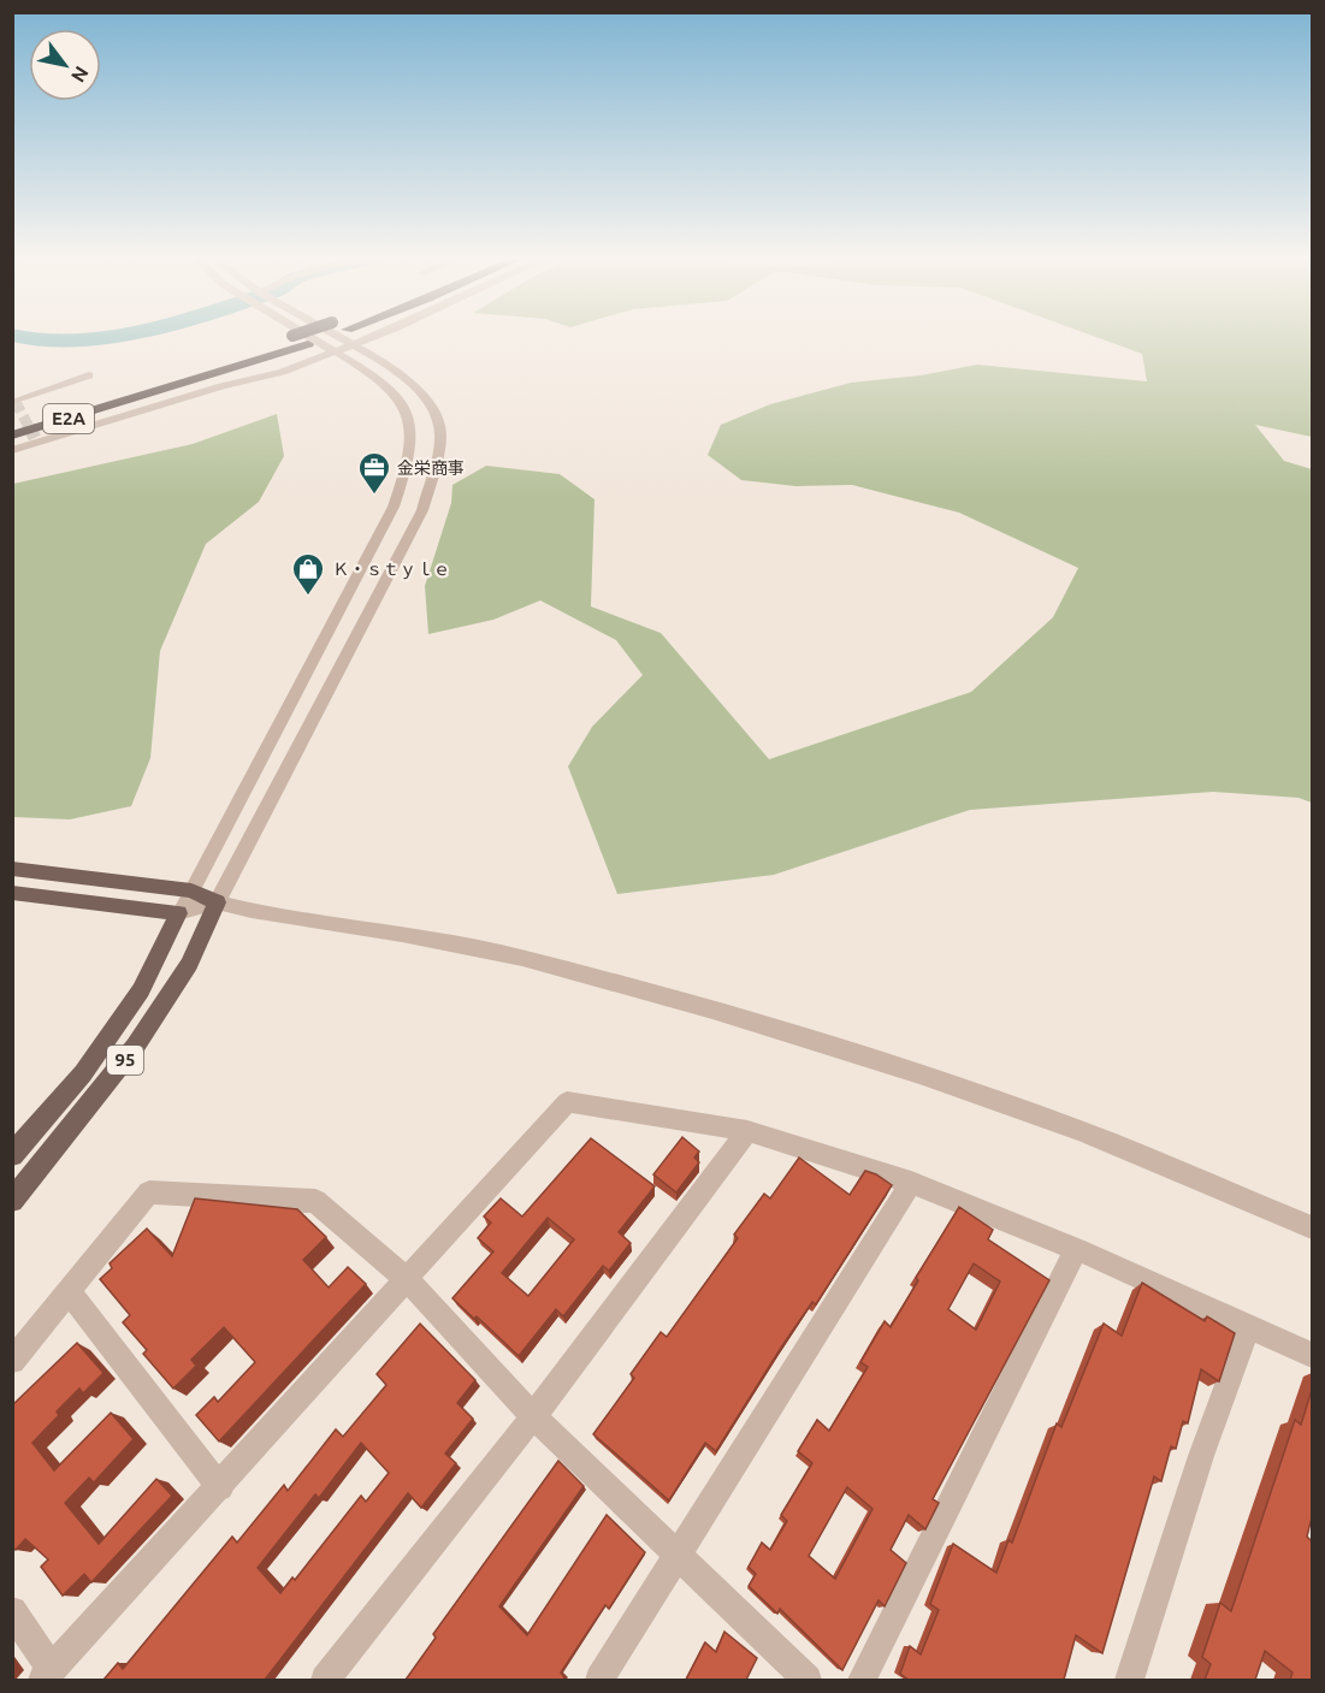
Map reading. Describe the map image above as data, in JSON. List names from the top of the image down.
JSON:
{
  "streets": {
    "highway": ["E2A"],
    "main road": ["95"]
  },
  "places": {
    "office": ["金栄商事"],
    "shop": ["Ｋ・ｓｔｙｌｅ"]
  },
  "north": "bottom right"
}
